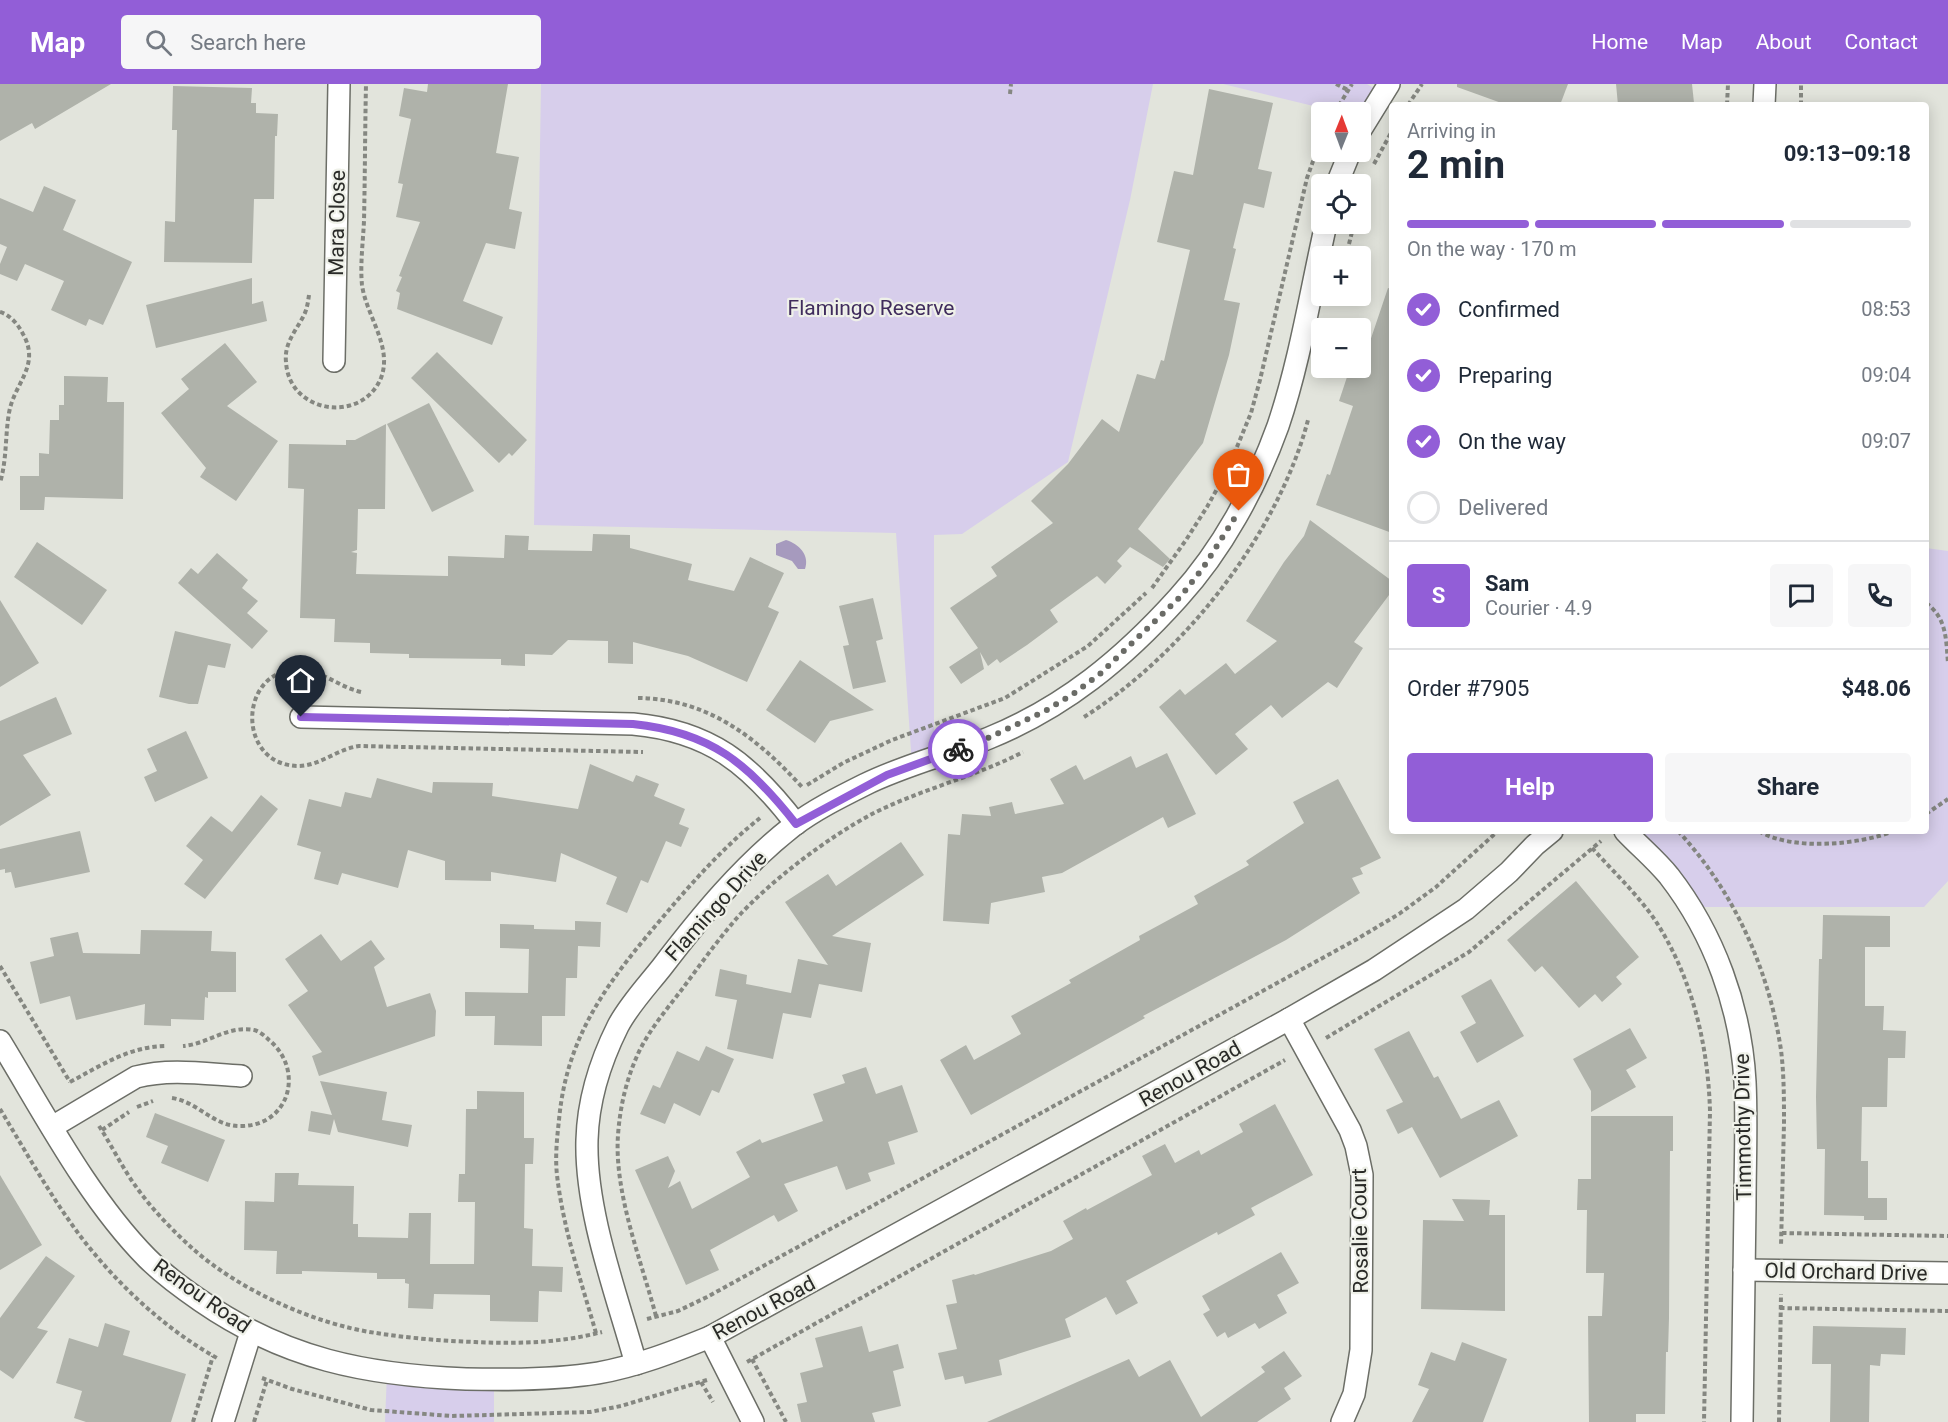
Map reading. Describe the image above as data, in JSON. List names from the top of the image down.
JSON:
{
  "streets": {
    "street": [
      "Mara Close",
      "Flamingo Drive",
      "Renou Road",
      "Timmothy Drive",
      "Rosalie Court",
      "Old Orchard Drive"
    ]
  },
  "crossings": [
    ["Flamingo Drive", "Renou Road"],
    ["Renou Road", "Rosalie Court"],
    ["Timmothy Drive", "Old Orchard Drive"]
  ],
  "parks": ["Flamingo Reserve"],
  "north": "top",
  "page": {
    "header": "Map",
    "search": "Search here",
    "nav": [
      "Home",
      "Map",
      "About",
      "Contact"
    ],
    "map_buttons": ["+", "−"],
    "heading": ["2 min", "Arriving in", "09:13–09:18"],
    "panel": [
      "Sam",
      "Courier · 4.9",
      "Order #7905",
      "$48.06"
    ],
    "bar": "On the way · 170 m",
    "list": [
      ["Confirmed", "08:53"],
      ["Preparing", "09:04"],
      ["On the way", "09:07"],
      "Delivered"
    ],
    "round": "S",
    "buttons": ["Help", "Share"]
  }
}
